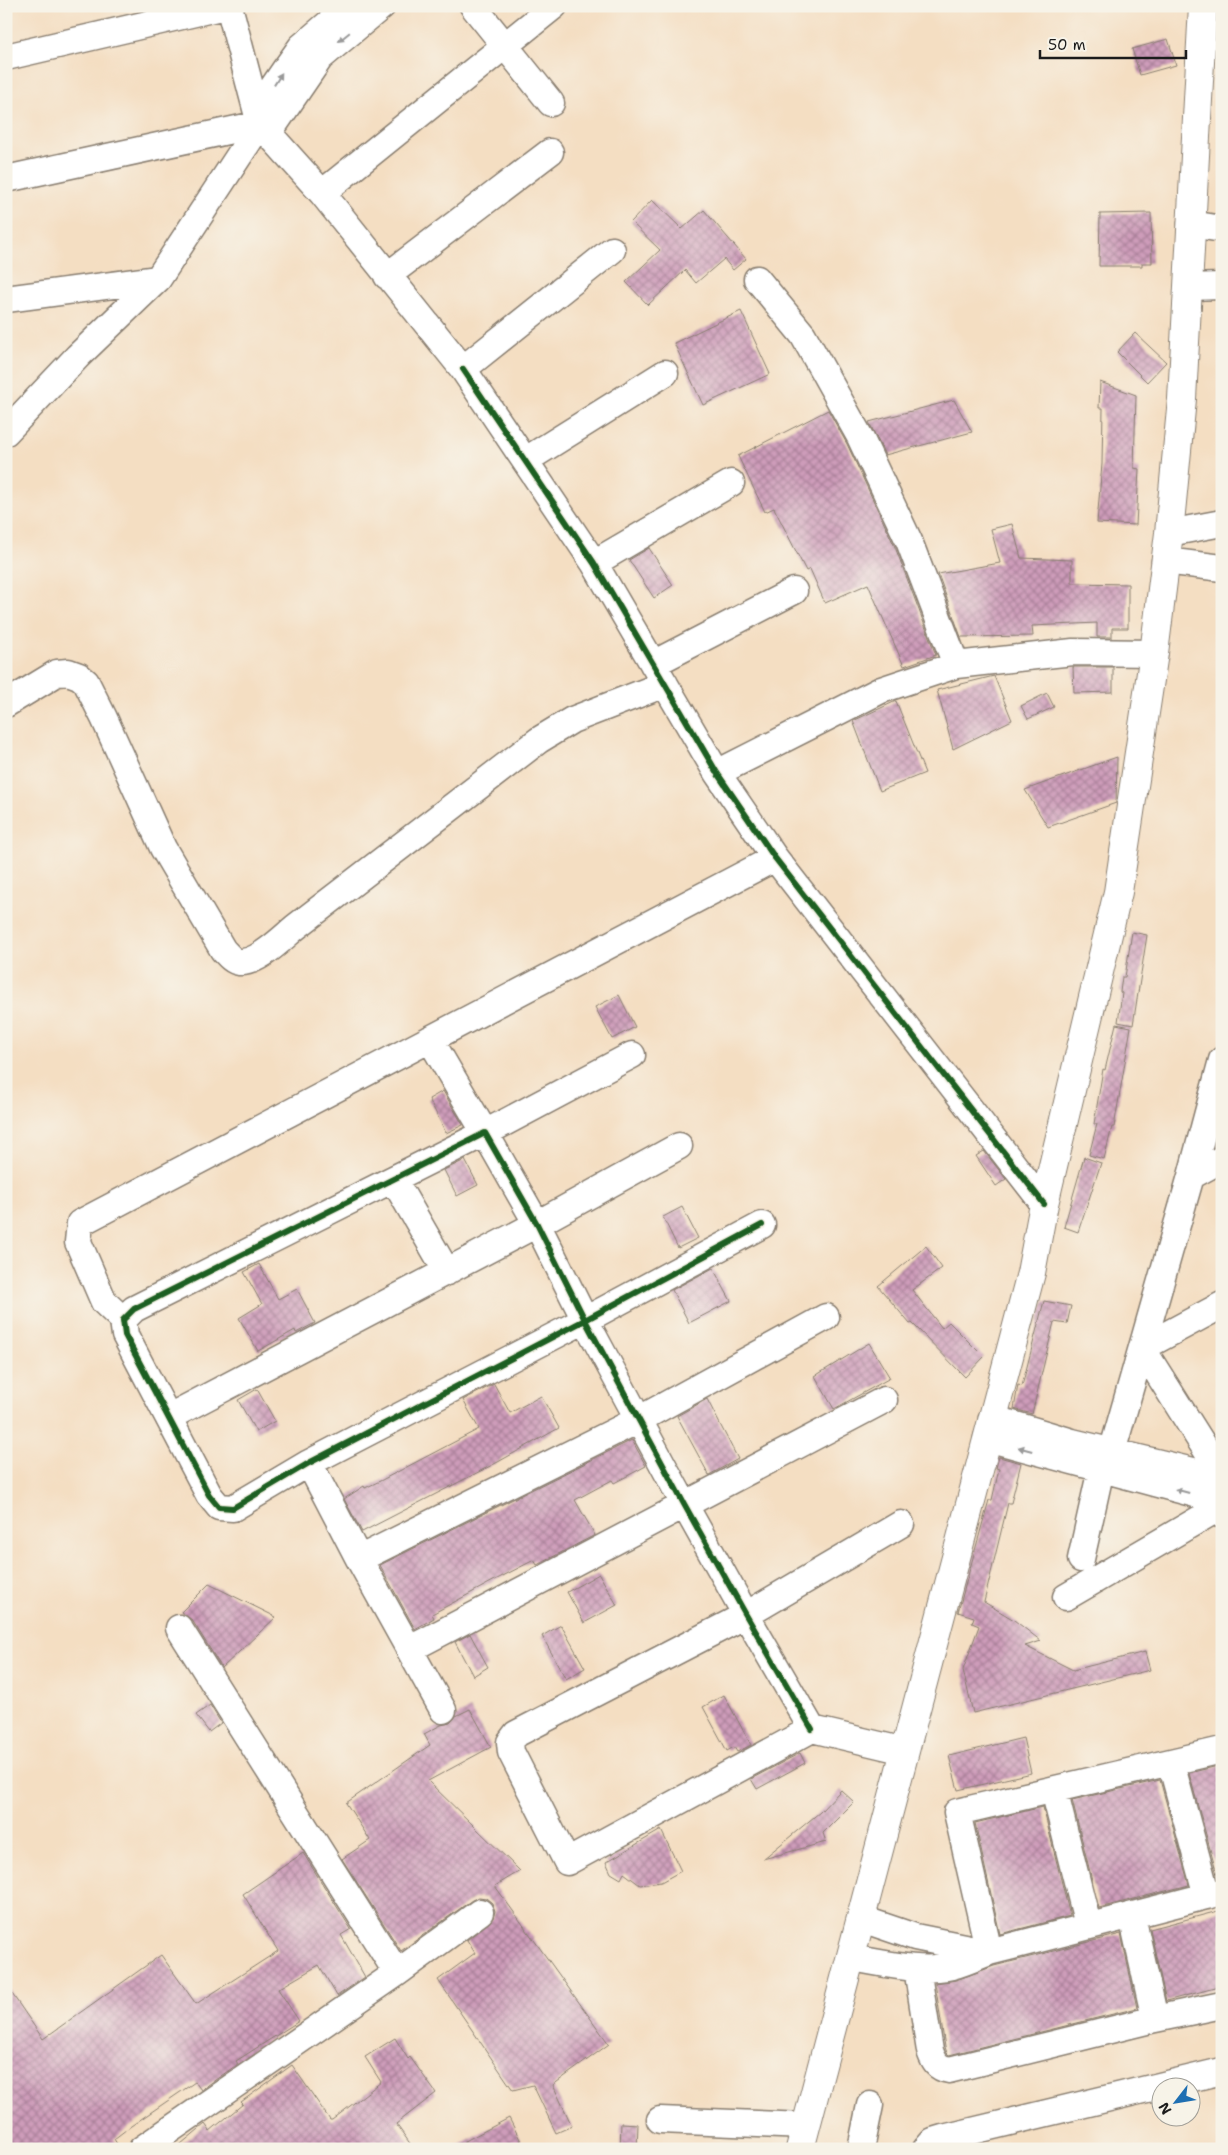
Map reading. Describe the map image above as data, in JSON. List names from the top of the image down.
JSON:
{
  "scale_bar": "50 m",
  "north": "bottom left"
}
